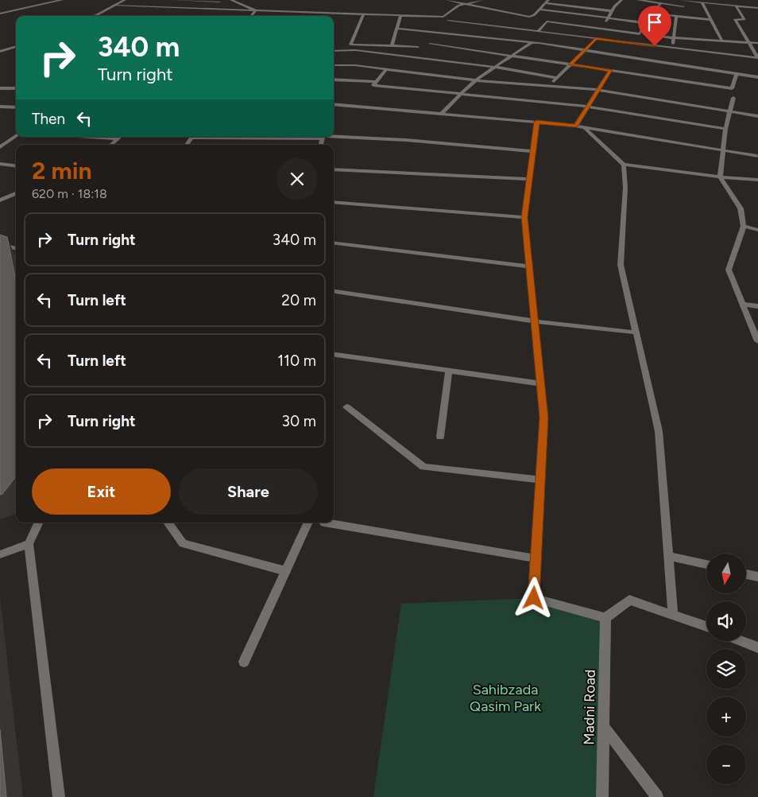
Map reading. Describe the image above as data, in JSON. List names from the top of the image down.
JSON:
{
  "streets": {
    "street": ["Madni Road"]
  },
  "parks": ["Sahibzada Qasim Park"],
  "north": "bottom",
  "page": {
    "turn": ["340 m", "Turn right"],
    "then": "Then",
    "heading": ["2 min", "620 m · 18:18"],
    "list": [
      {
        "name": "Turn right",
        "value": "340 m"
      },
      {
        "name": "Turn left",
        "value": "20 m"
      },
      {
        "name": "Turn left",
        "value": "110 m"
      },
      {
        "name": "Turn right",
        "value": "30 m"
      }
    ],
    "buttons": ["Exit", "Share"],
    "map_buttons": ["+", "−"]
  }
}
